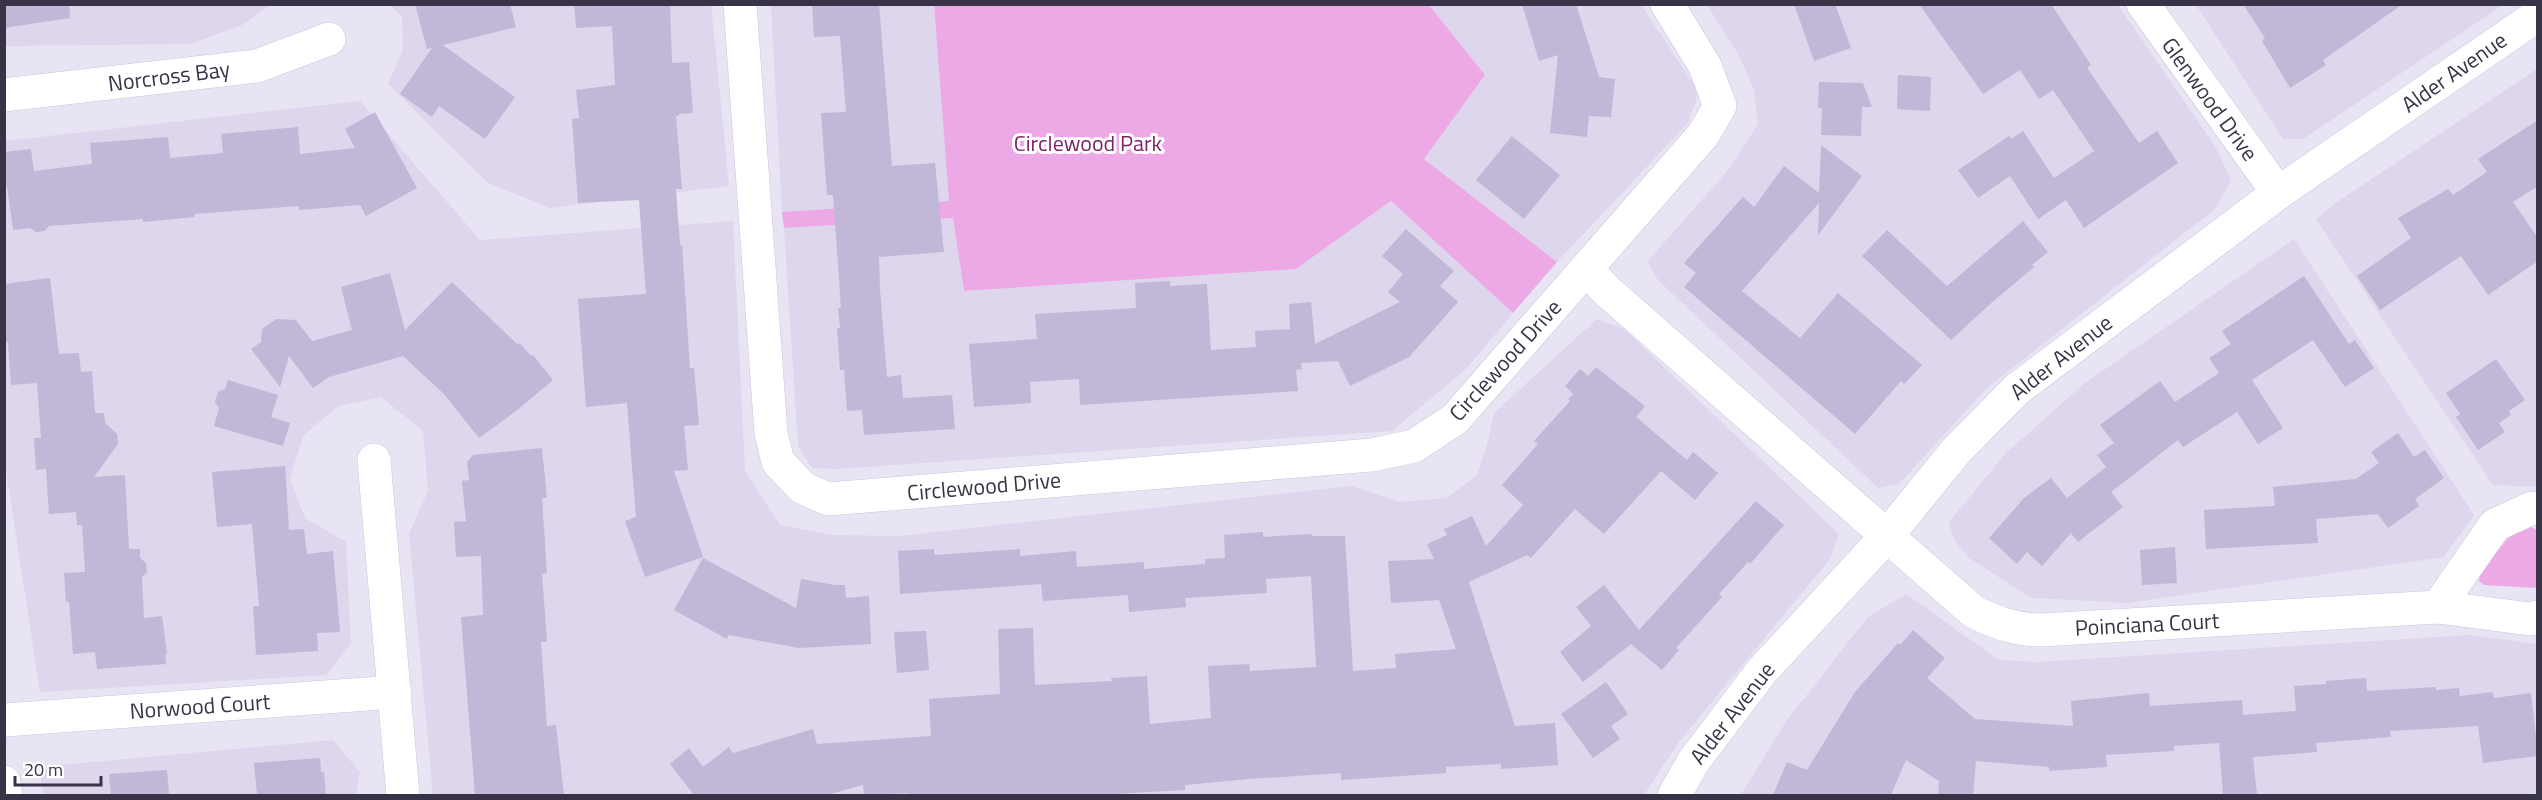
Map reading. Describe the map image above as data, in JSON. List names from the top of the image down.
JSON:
{
  "streets": {
    "street": [
      "Alder Avenue",
      "Norcross Bay",
      "Glenwood Drive",
      "Circlewood Drive",
      "Poinciana Court",
      "Norwood Court"
    ]
  },
  "crossings": [
    ["Alder Avenue", "Glenwood Drive"],
    ["Alder Avenue", "Poinciana Court"]
  ],
  "parks": ["Circlewood Park"],
  "scale_bar": "20 m"
}
